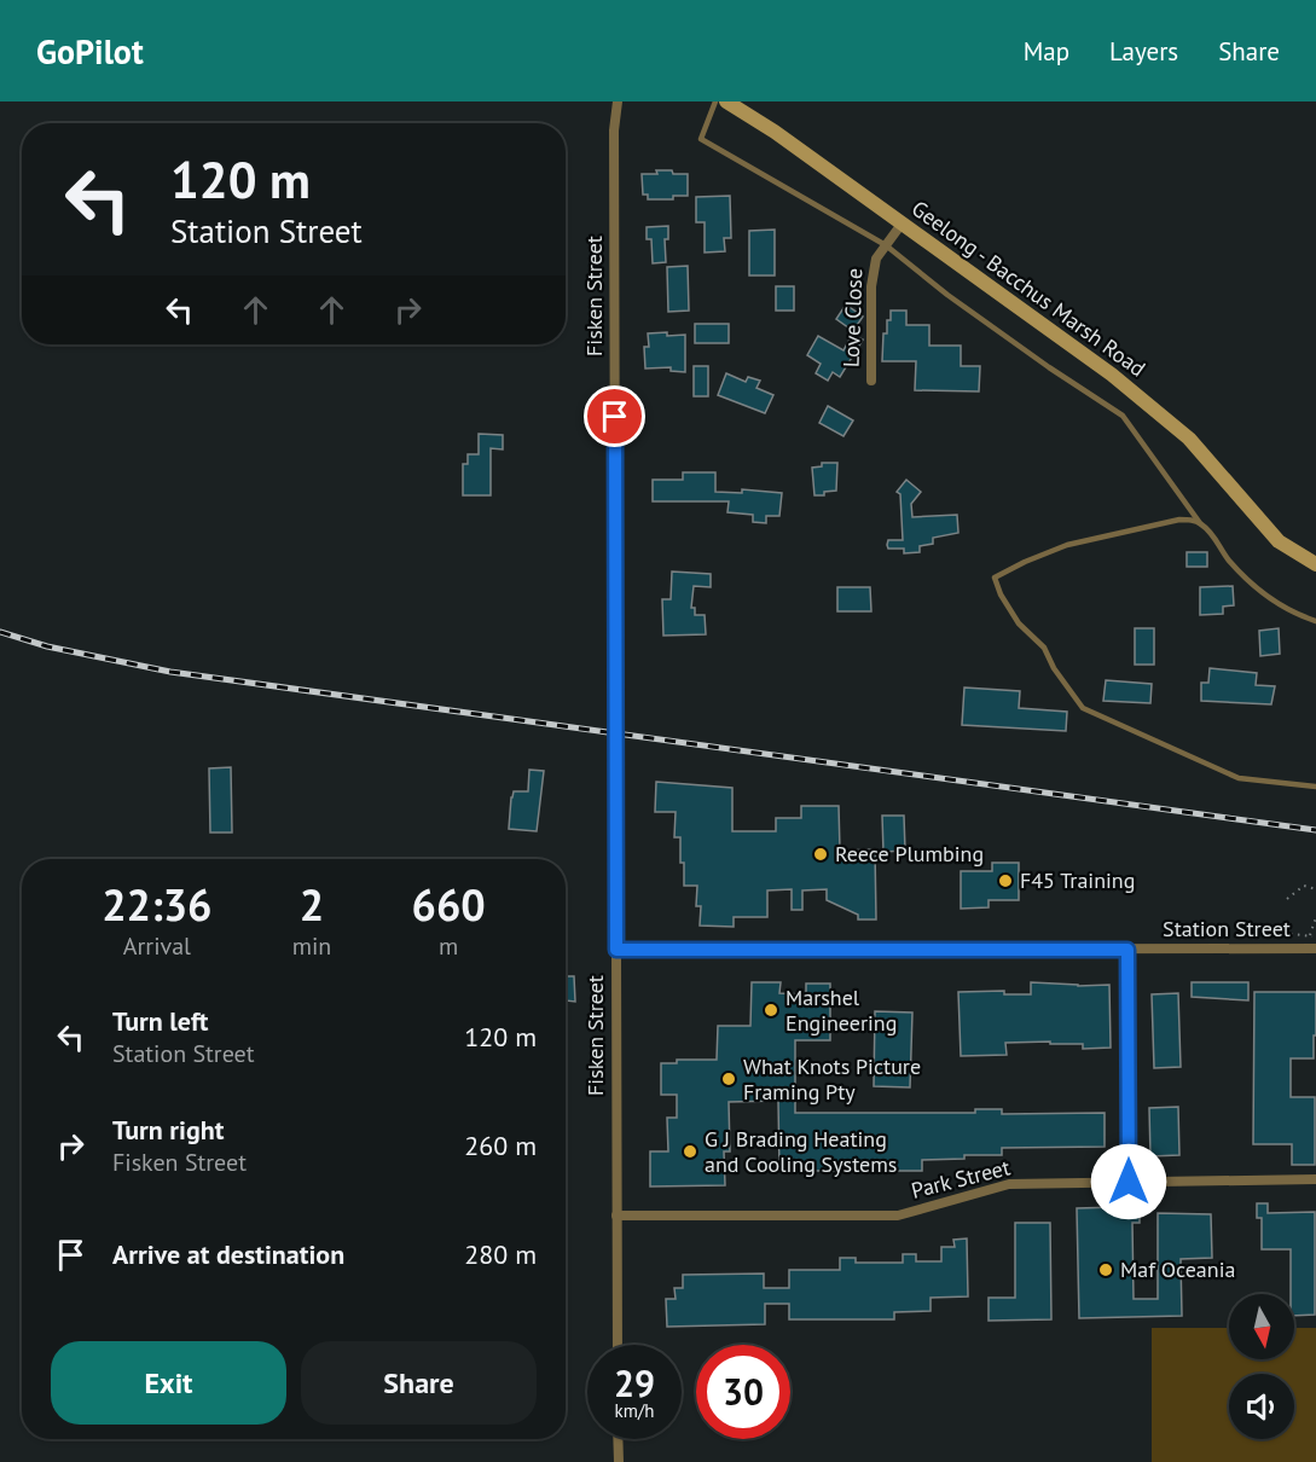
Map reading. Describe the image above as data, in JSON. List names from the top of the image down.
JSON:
{
  "streets": {
    "main road": ["Geelong - Bacchus Marsh Road"],
    "street": [
      "Fisken Street",
      "Love Close",
      "Station Street",
      "Park Street"
    ]
  },
  "crossings": [
    ["Geelong - Bacchus Marsh Road", "Love Close"],
    ["Fisken Street", "Station Street"],
    ["Fisken Street", "Park Street"]
  ],
  "places": [
    "Reece Plumbing",
    "F45 Training",
    "Marshel Engineering",
    "What Knots Picture Framing Pty",
    "G J Brading Heating and Cooling Systems",
    "Maf Oceania"
  ],
  "north": "bottom",
  "page": {
    "header": "GoPilot",
    "nav": ["Map", "Layers", "Share"],
    "turn": ["120 m", "Station Street"],
    "eta": [
      "22:36",
      "Arrival",
      "2",
      "min",
      "660",
      "m"
    ],
    "list": [
      {
        "name": "Turn left",
        "note": "Station Street",
        "value": "120 m"
      },
      {
        "name": "Turn right",
        "note": "Fisken Street",
        "value": "260 m"
      },
      {
        "name": "Arrive at destination",
        "value": "280 m"
      }
    ],
    "buttons": ["Exit", "Share"],
    "speed": "29 km/h",
    "limit": "30"
  }
}
